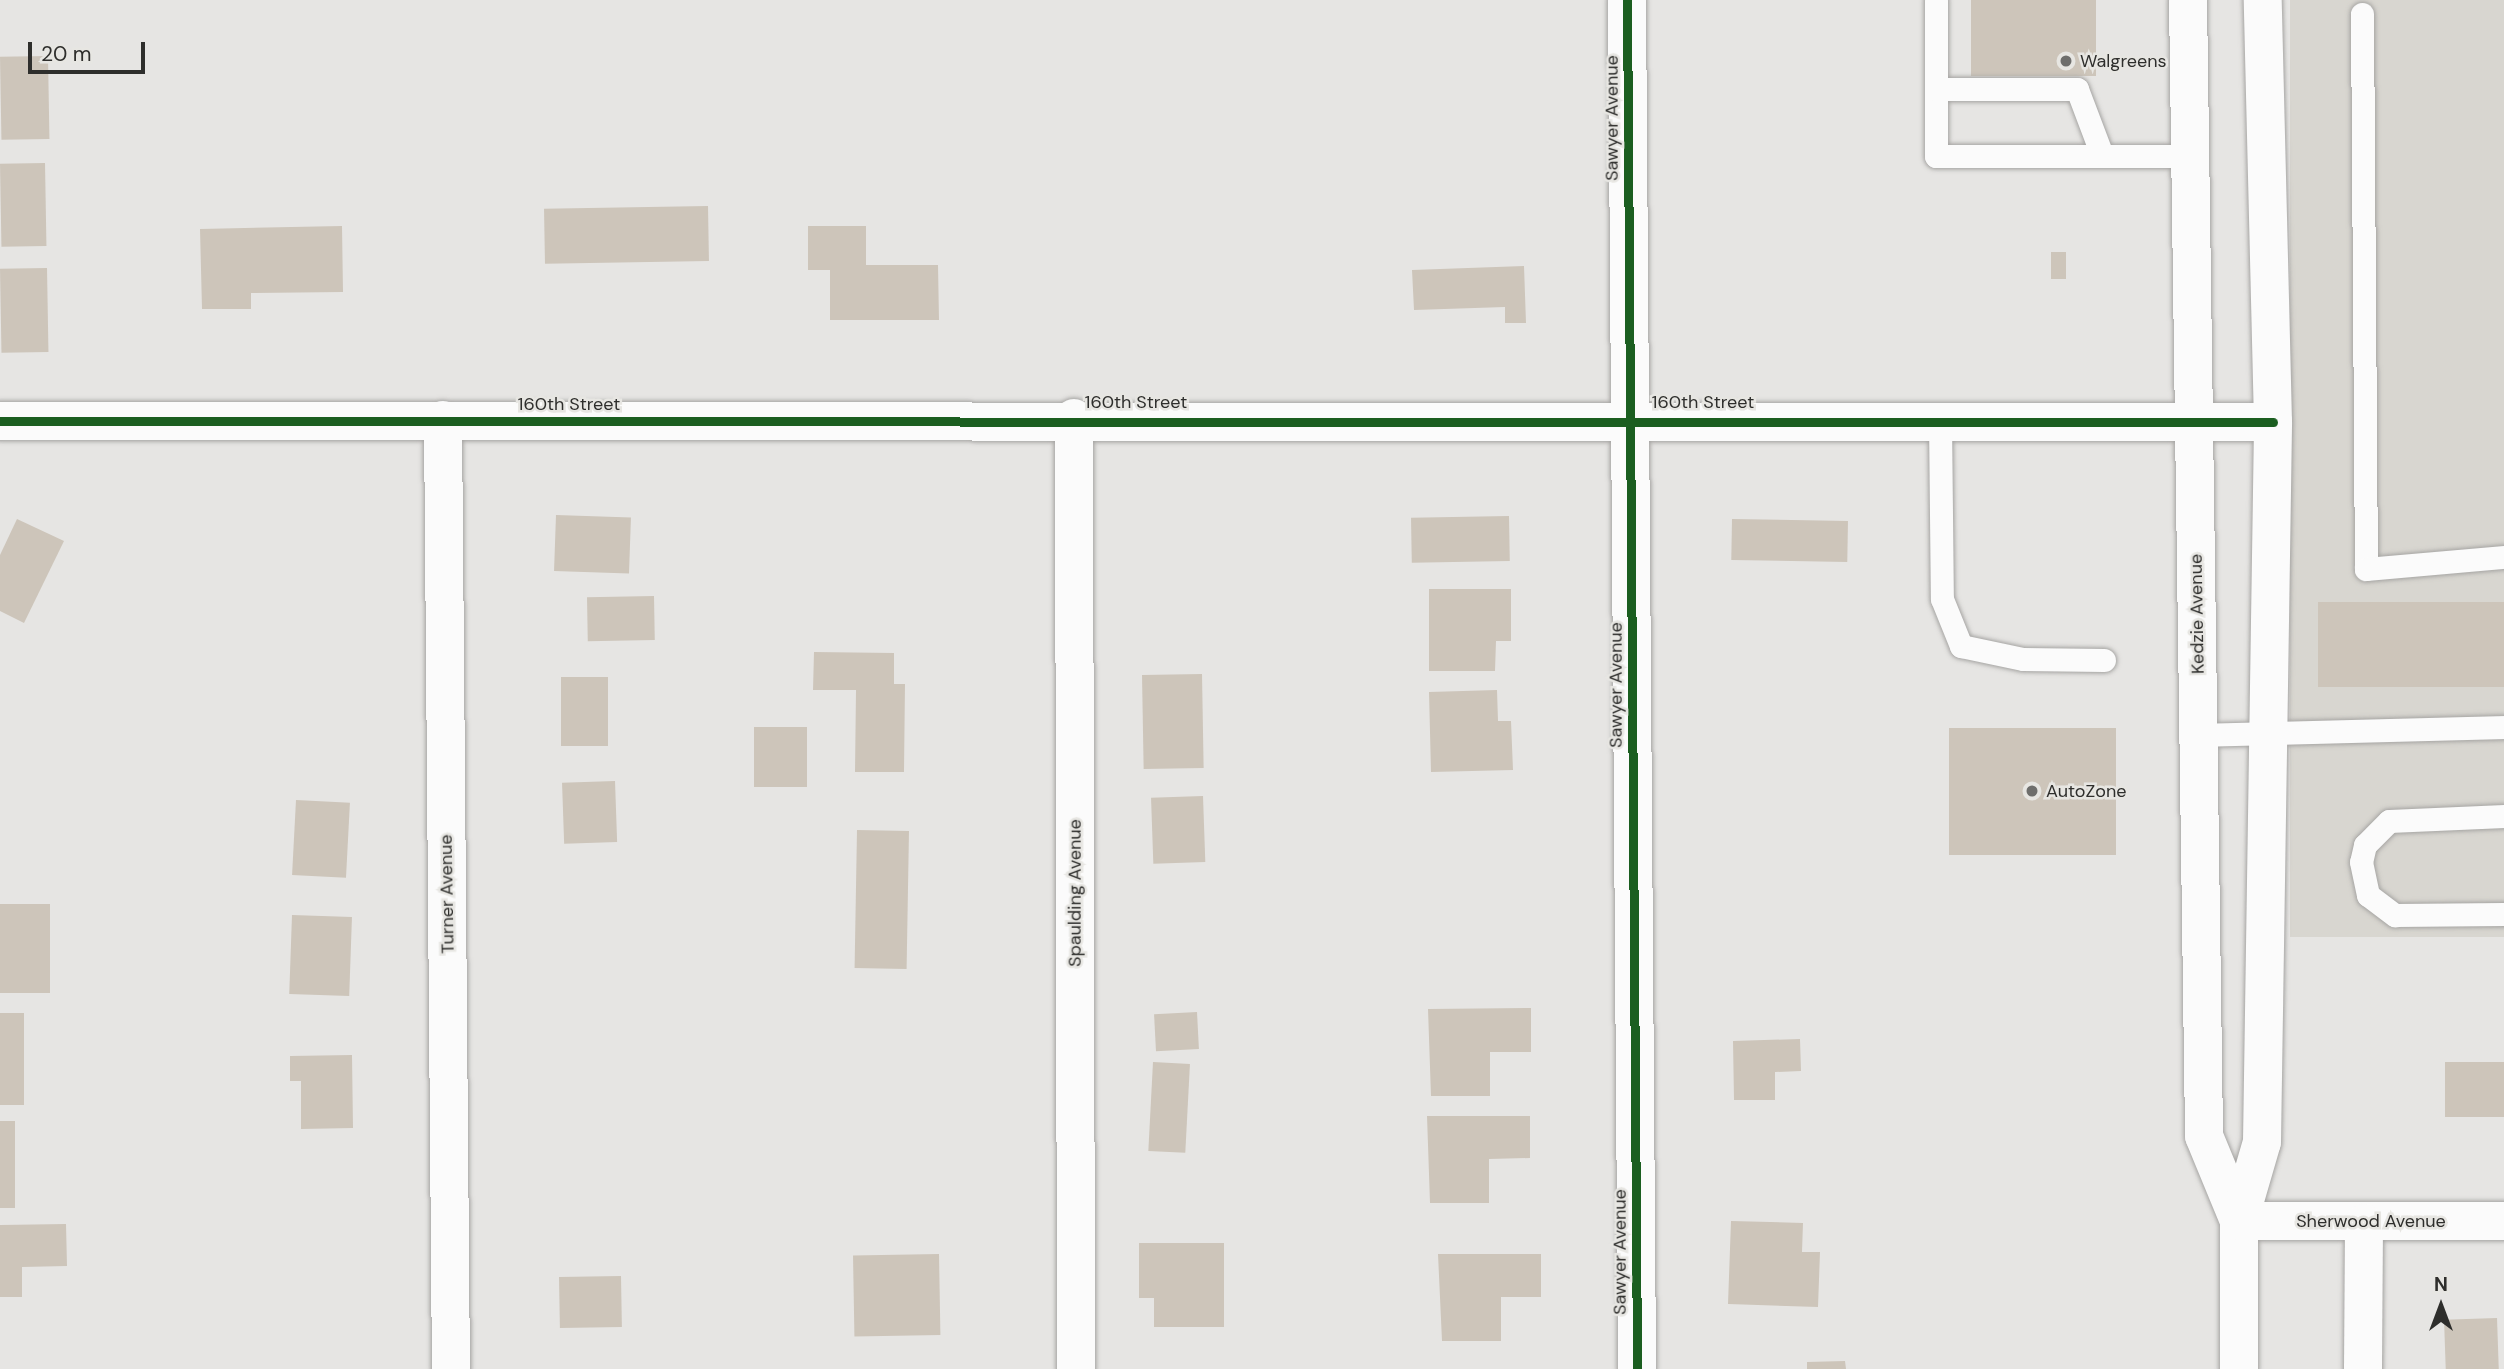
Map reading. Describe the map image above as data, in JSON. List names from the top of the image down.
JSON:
{
  "streets": {
    "street": [
      "Sawyer Avenue",
      "160th Street",
      "Kedzie Avenue",
      "Spaulding Avenue",
      "Turner Avenue",
      "Sherwood Avenue"
    ]
  },
  "crossings": [
    ["Sawyer Avenue", "160th Street"],
    ["160th Street", "Kedzie Avenue"],
    ["160th Street", "Spaulding Avenue"],
    ["160th Street", "Turner Avenue"],
    ["Kedzie Avenue", "Sherwood Avenue"]
  ],
  "places": ["Walgreens", "AutoZone"],
  "scale_bar": "20 m",
  "north": "top"
}
